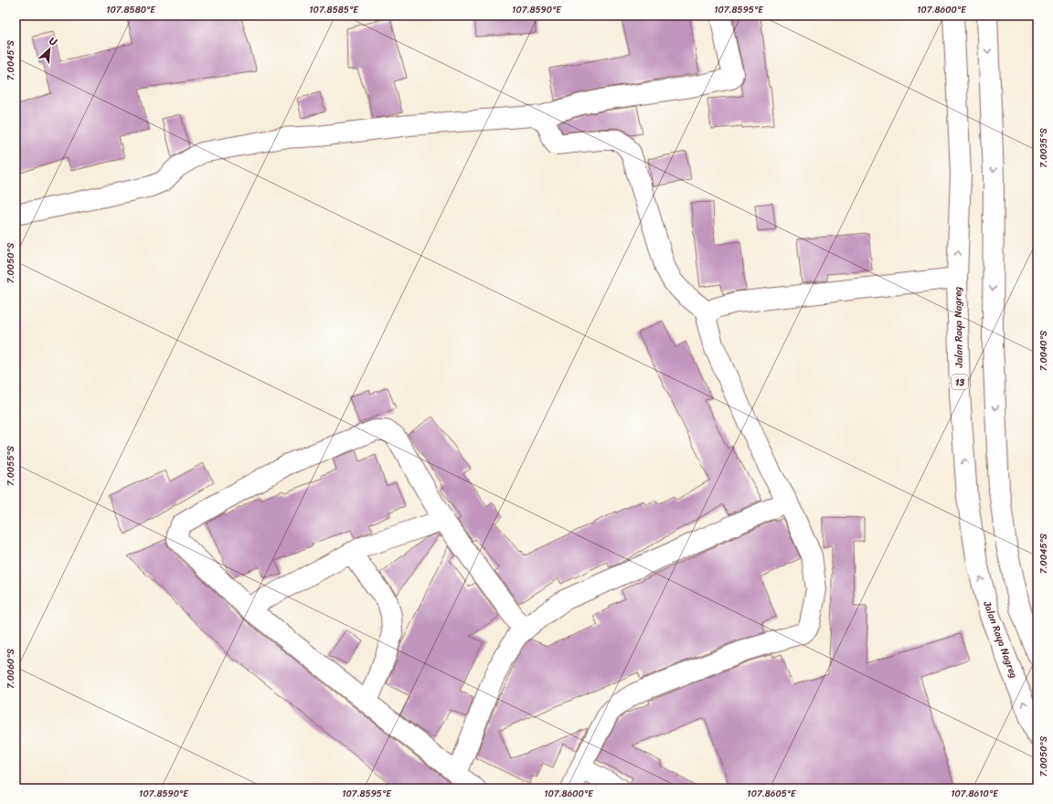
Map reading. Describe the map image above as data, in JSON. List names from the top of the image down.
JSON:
{
  "streets": {
    "main road": ["Jalan Raya Nagreg", "13"]
  },
  "north": "top right",
  "coordinates": [
    "107.8580°E",
    "107.8585°E",
    "107.8590°E",
    "107.8595°E",
    "107.8600°E",
    "7.0045°S",
    "7.0035°S",
    "7.0050°S",
    "7.0040°S",
    "7.0055°S",
    "7.0060°S",
    "107.8605°E",
    "107.8610°E"
  ]
}
